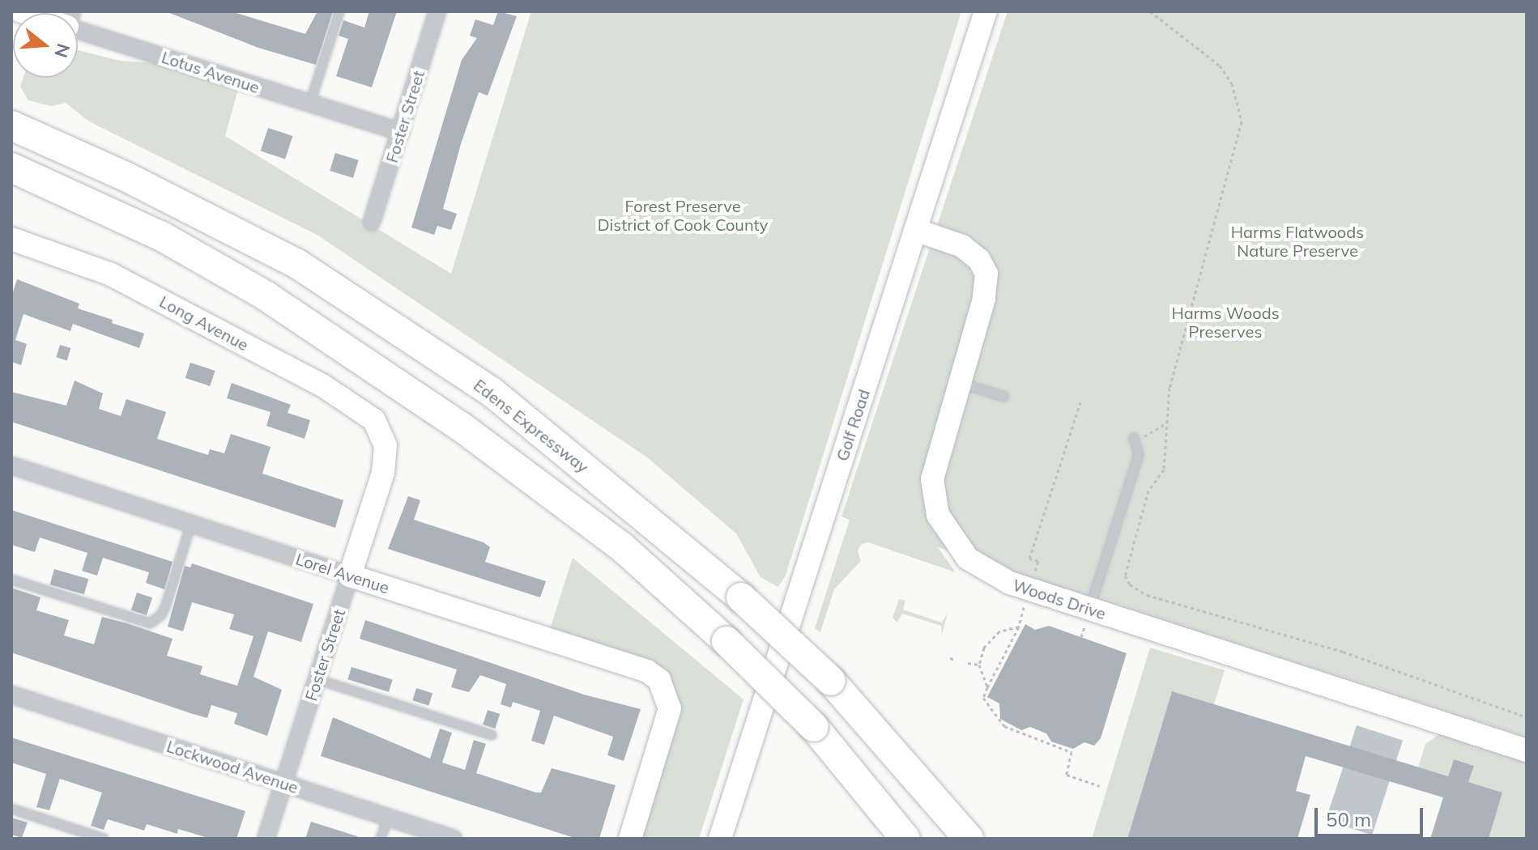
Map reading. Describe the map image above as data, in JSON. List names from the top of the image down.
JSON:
{
  "streets": {
    "highway": ["Edens Expressway"],
    "street": [
      "Lotus Avenue",
      "Foster Street",
      "Long Avenue",
      "Golf Road",
      "Lorel Avenue",
      "Woods Drive",
      "Lockwood Avenue"
    ]
  },
  "crossings": [
    ["Lotus Avenue", "Foster Street"],
    ["Foster Street", "Long Avenue"],
    ["Foster Street", "Lorel Avenue"],
    ["Foster Street", "Lockwood Avenue"],
    ["Golf Road", "Woods Drive"]
  ],
  "parks": ["Forest Preserve District of Cook County", "Harms Flatwoods Nature Preserve", "Harms Woods Preserves"],
  "scale_bar": "50 m",
  "north": "right"
}
